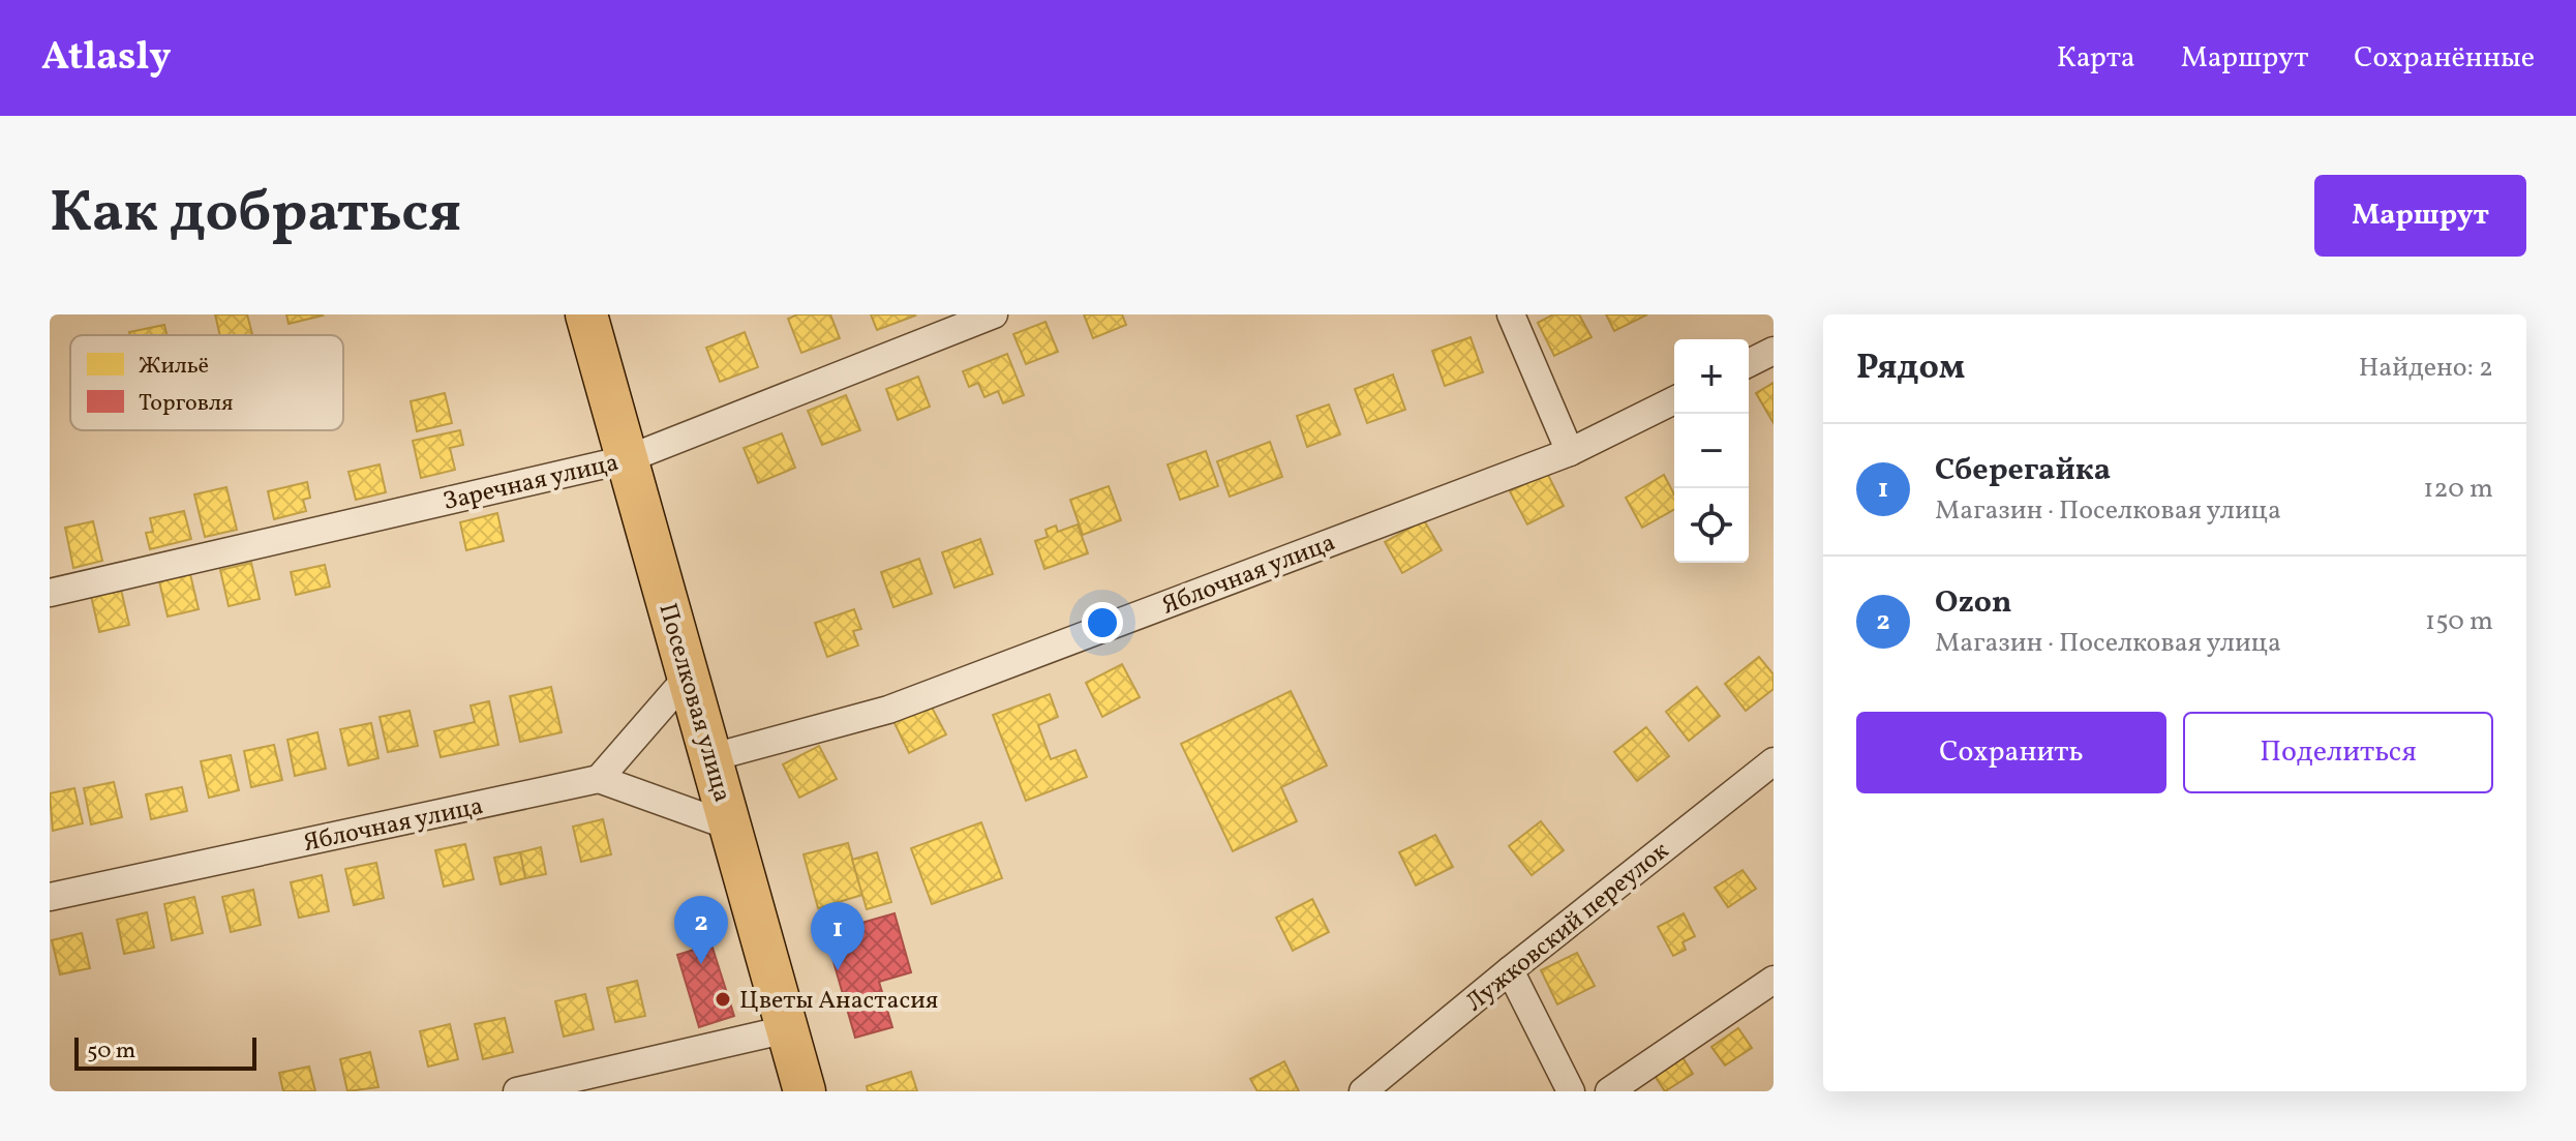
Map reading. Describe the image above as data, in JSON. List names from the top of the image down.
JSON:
{
  "streets": {
    "highway": ["Поселковая улица"],
    "street": ["Заречная улица", "Яблочная улица", "Лужковский переулок"]
  },
  "crossings": [
    ["Заречная улица", "Поселковая улица"],
    ["Яблочная улица", "Поселковая улица"]
  ],
  "places": ["Цветы Анастасия"],
  "legend": ["Жильё", "Торговля"],
  "scale_bar": "50 m",
  "page": {
    "header": "Atlasly",
    "nav": ["Карта", "Маршрут", "Сохранённые"],
    "title": "Как добраться",
    "buttons": [
      "Маршрут",
      ["Сохранить", "Поделиться"]
    ],
    "heading": ["Рядом", "Найдено: 2"],
    "map_buttons": ["+", "−"],
    "list": [
      {
        "mark": "1",
        "name": "Сберегайка",
        "note": "Магазин · Поселковая улица",
        "value": "120 m"
      },
      {
        "mark": "2",
        "name": "Ozon",
        "note": "Магазин · Поселковая улица",
        "value": "150 m"
      }
    ],
    "pins": ["2", "1"],
    "scale": "50 m"
  }
}
